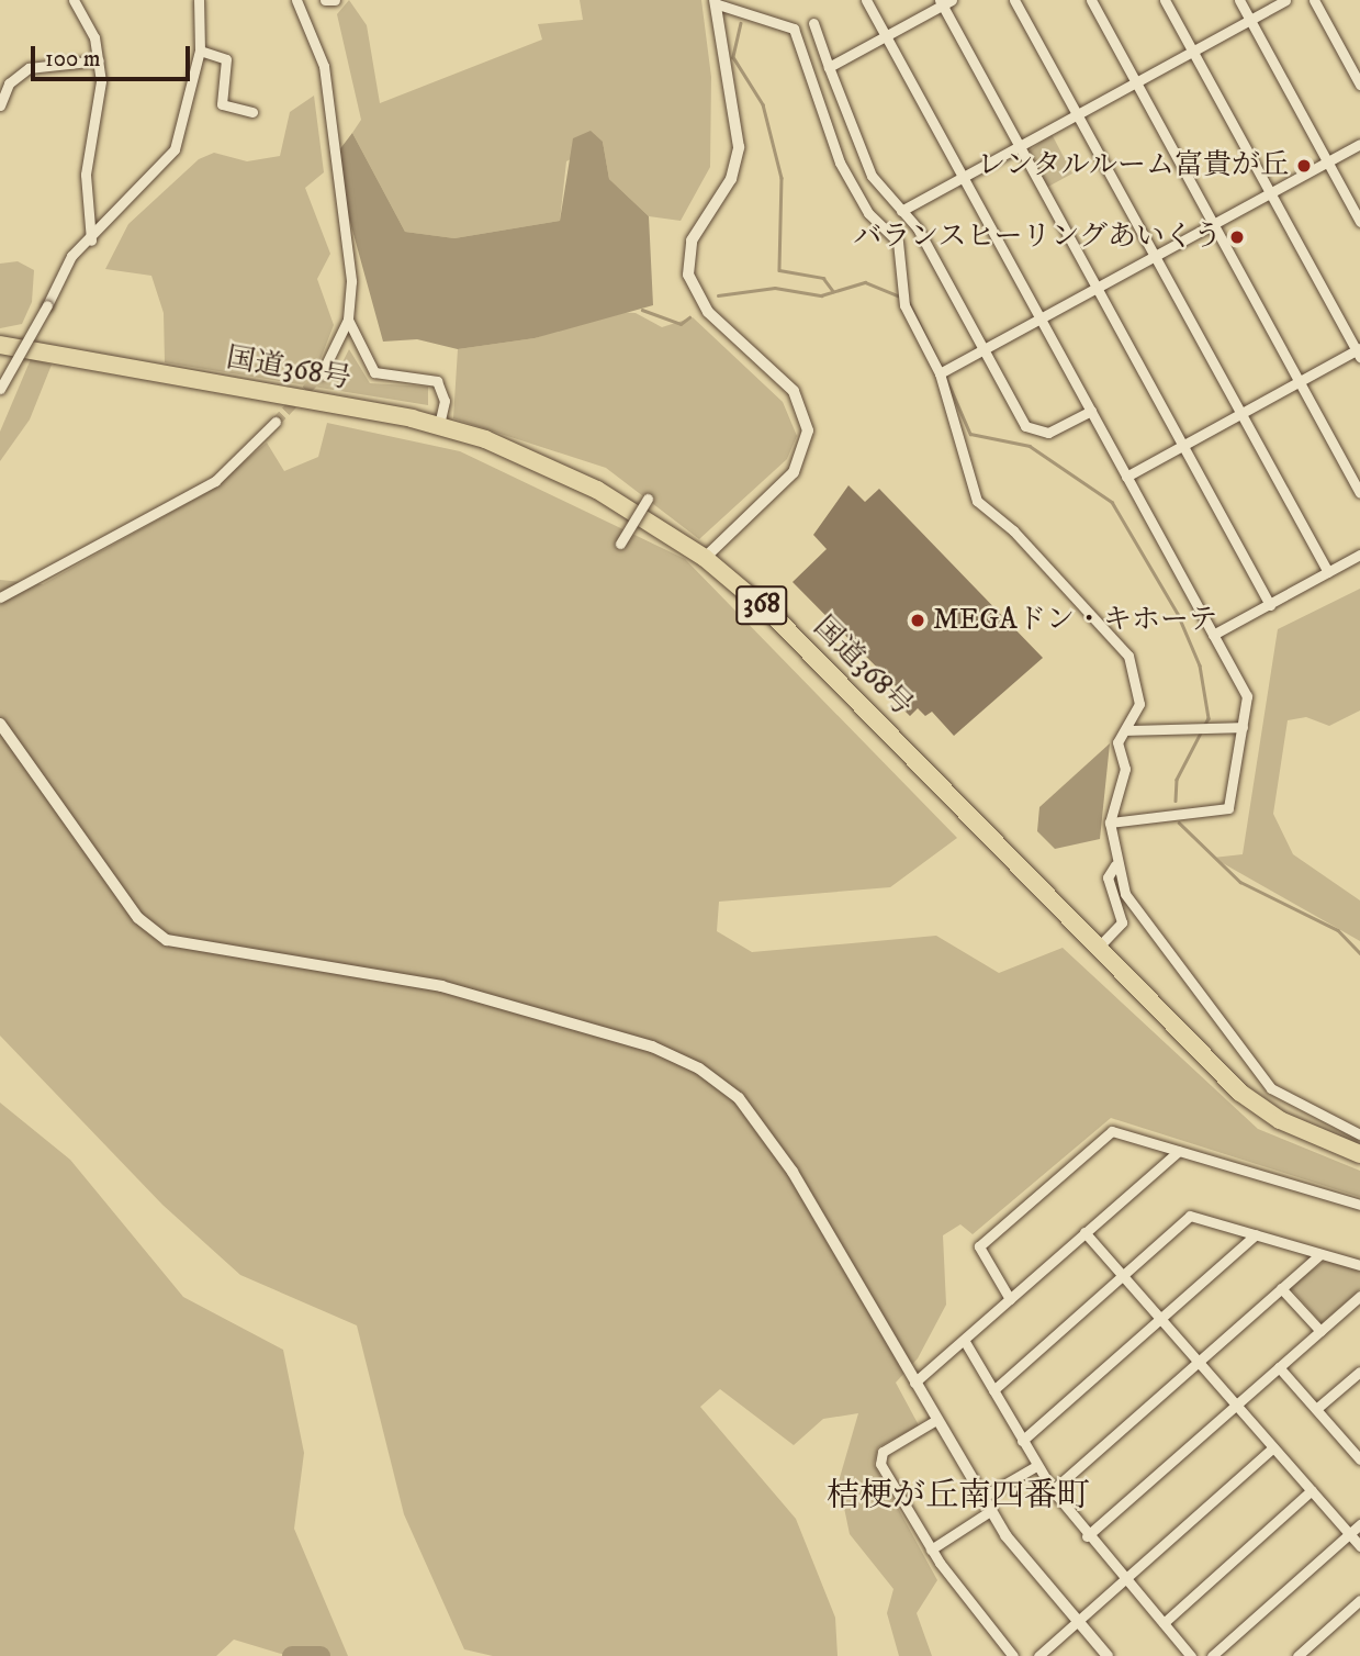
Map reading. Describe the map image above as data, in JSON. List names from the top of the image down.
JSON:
{
  "streets": {
    "highway": ["国道368号", "368"]
  },
  "districts": ["桔梗が丘南四番町"],
  "places": ["レンタルルーム富貴が丘", "バランスヒーリングあいくう", "MEGAドン・キホーテ"],
  "scale_bar": "100 m"
}
